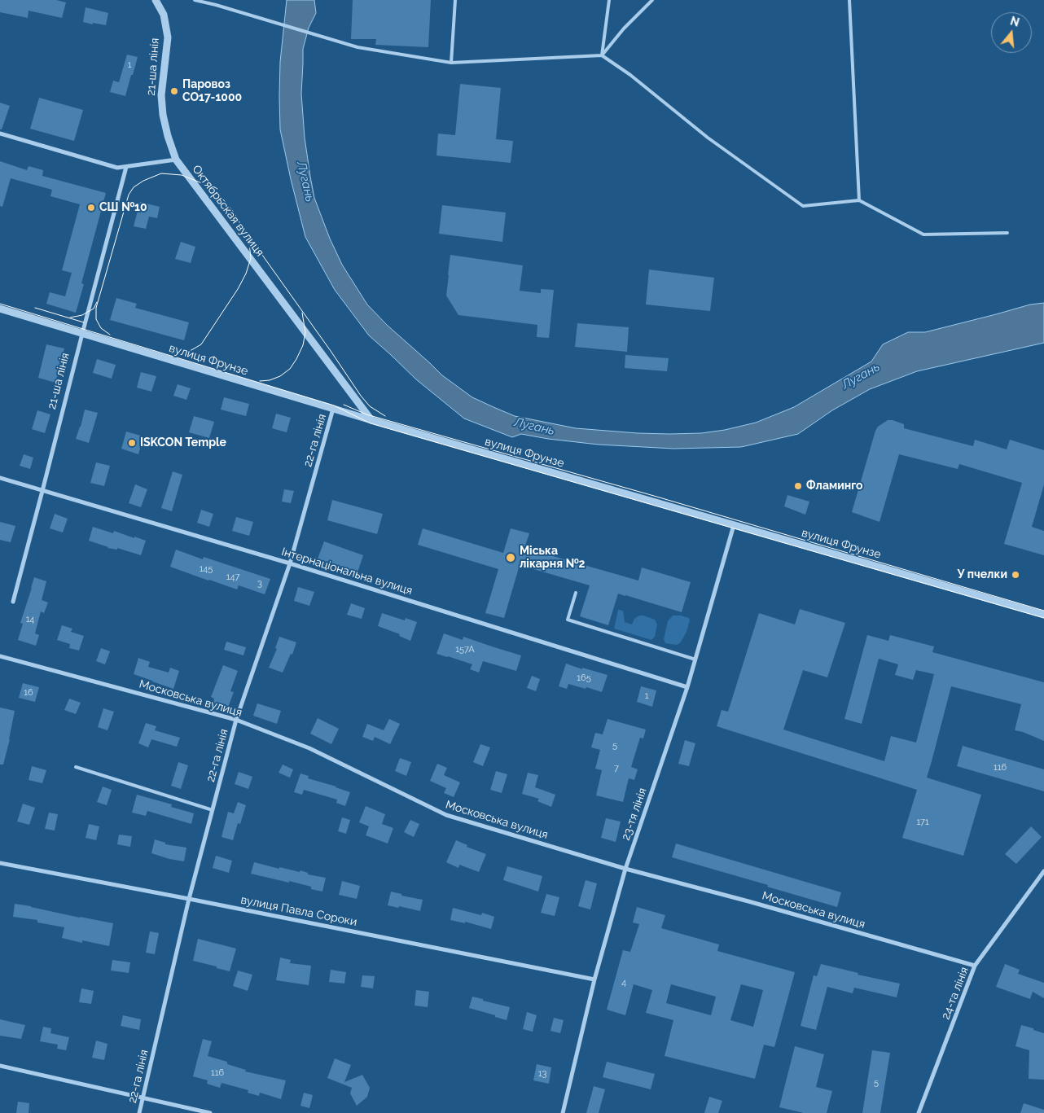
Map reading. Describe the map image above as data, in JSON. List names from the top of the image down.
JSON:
{
  "streets": {
    "street": [
      "21-ша лінія",
      "Октябрьская вулиця",
      "вулиця Фрунзе",
      "22-га лінія",
      "Інтернаціональна вулиця",
      "Московська вулиця",
      "23-тя лінія",
      "вулиця Павла Сороки",
      "24-та лінія"
    ]
  },
  "crossings": [
    ["21-ша лінія", "Октябрьская вулиця"],
    ["21-ша лінія", "вулиця Фрунзе"],
    ["21-ша лінія", "Інтернаціональна вулиця"],
    ["Октябрьская вулиця", "вулиця Фрунзе"],
    ["вулиця Фрунзе", "22-га лінія"],
    ["вулиця Фрунзе", "23-тя лінія"],
    ["22-га лінія", "Інтернаціональна вулиця"],
    ["22-га лінія", "Московська вулиця"],
    ["22-га лінія", "вулиця Павла Сороки"],
    ["Інтернаціональна вулиця", "23-тя лінія"],
    ["Московська вулиця", "23-тя лінія"],
    ["Московська вулиця", "24-та лінія"],
    ["23-тя лінія", "вулиця Павла Сороки"]
  ],
  "water": ["Лугань"],
  "places": [
    "Паровоз СО17-1000",
    "СШ №10",
    "ISKCON Temple",
    "Фламинго",
    "Міська лікарня №2",
    "У пчелки"
  ],
  "house_numbers": [
    "1",
    "145",
    "147",
    "3",
    "14",
    "157А",
    "165",
    "16",
    "1",
    "5",
    "116",
    "7",
    "171",
    "4",
    "116",
    "13",
    "5"
  ],
  "north": "top"
}
